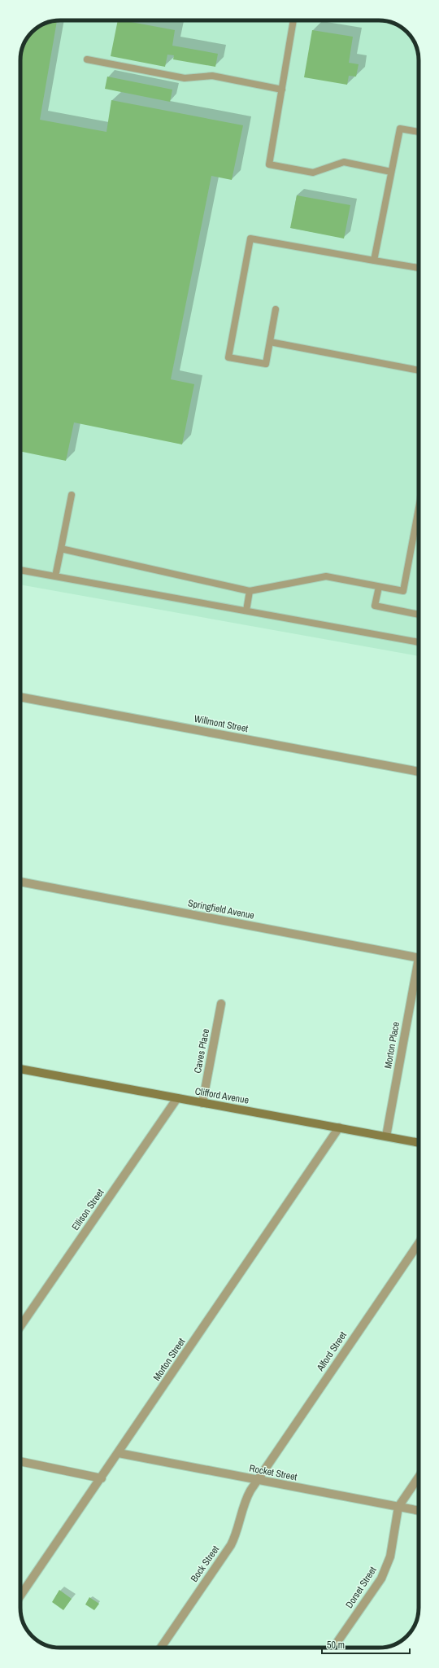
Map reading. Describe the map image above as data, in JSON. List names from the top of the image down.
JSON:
{
  "streets": {
    "main road": ["Clifford Avenue"],
    "street": [
      "Willmont Street",
      "Springfield Avenue",
      "Morton Place",
      "Caves Place",
      "Ellison Street",
      "Alford Street",
      "Morton Street",
      "Rocket Street",
      "Bock Street",
      "Dorset Street"
    ]
  },
  "crossings": [
    ["Morton Place", "Clifford Avenue"],
    ["Caves Place", "Clifford Avenue"],
    ["Clifford Avenue", "Ellison Street"],
    ["Clifford Avenue", "Morton Street"],
    ["Alford Street", "Rocket Street"],
    ["Alford Street", "Bock Street"],
    ["Morton Street", "Rocket Street"],
    ["Rocket Street", "Bock Street"],
    ["Rocket Street", "Dorset Street"]
  ],
  "scale_bar": "50 m"
}
